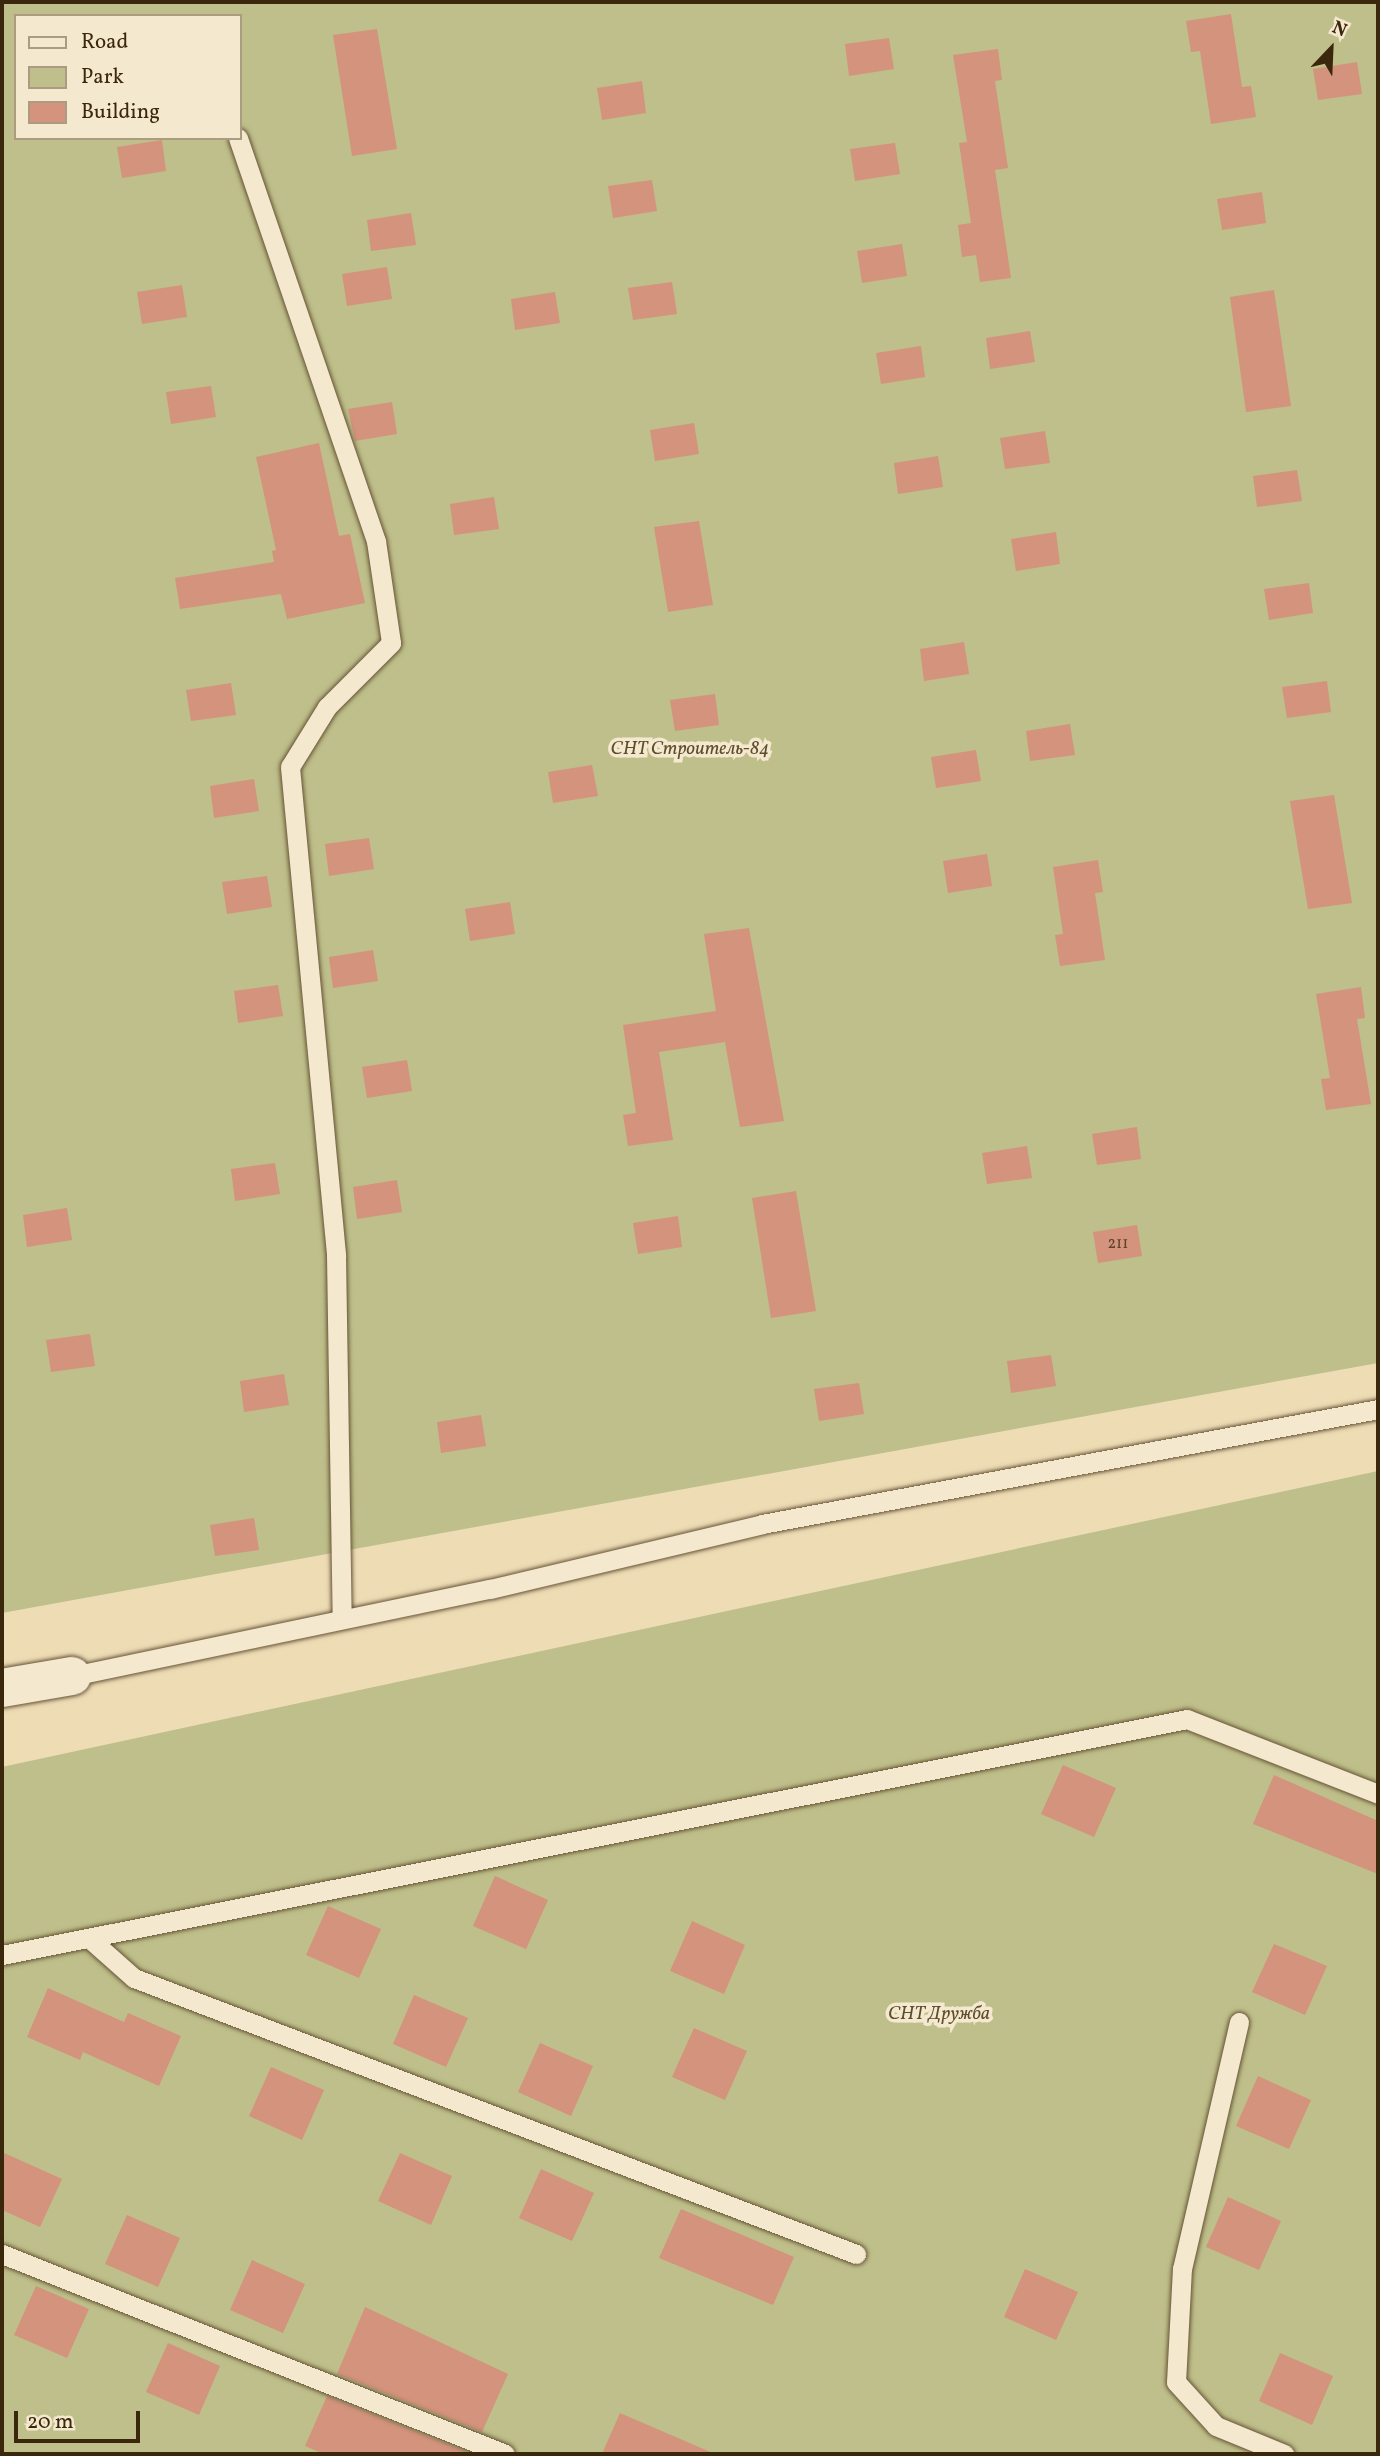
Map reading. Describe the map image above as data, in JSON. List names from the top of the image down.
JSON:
{
  "parks": ["СНТ Строитель-84", "СНТ Дружба"],
  "house_numbers": ["211"],
  "legend": ["Road", "Park", "Building"],
  "scale_bar": "20 m",
  "north": "top right"
}
